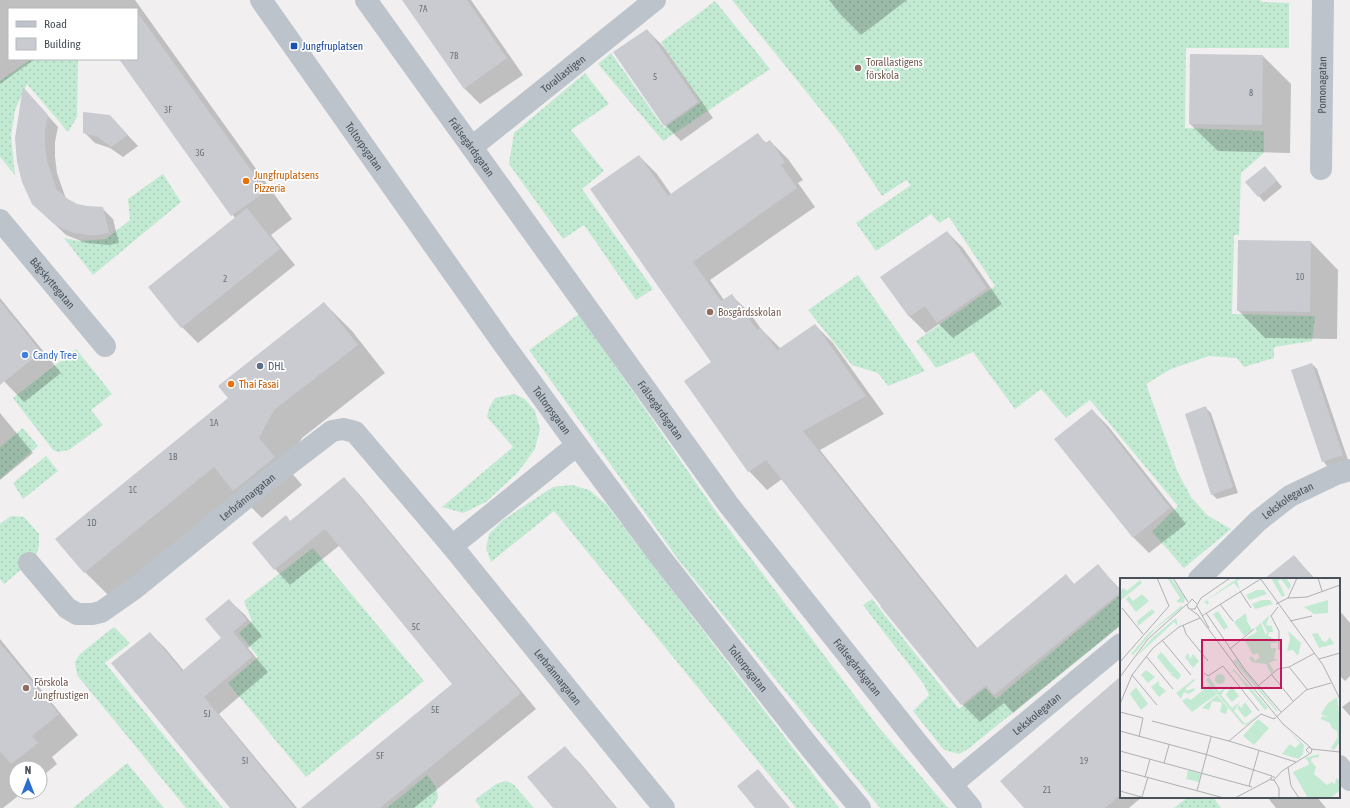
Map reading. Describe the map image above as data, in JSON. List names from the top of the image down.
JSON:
{
  "streets": {
    "street": [
      "Torallastigen",
      "Pomonagatan",
      "Toltorpsgatan",
      "Frälsegårdsgatan",
      "Bågskyttegatan",
      "Lerbrännargatan",
      "Lekskolegatan"
    ]
  },
  "crossings": [
    ["Torallastigen", "Frälsegårdsgatan"],
    ["Frälsegårdsgatan", "Lekskolegatan"]
  ],
  "places": {
    "transit": ["Jungfruplatsen"],
    "other": [
      "Torallastigens förskola",
      "Jungfruplatsens Pizzeria",
      "Bosgårdsskolan",
      "Candy Tree",
      "DHL",
      "Thai Fasai",
      "Förskola Jungfrustigen"
    ]
  },
  "house_numbers": [
    "7A",
    "7B",
    "5",
    "8",
    "3F",
    "3G",
    "10",
    "2",
    "1A",
    "1B",
    "1C",
    "1D",
    "5C",
    "5E",
    "5J",
    "5F",
    "5I",
    "19",
    "21"
  ],
  "legend": ["Road", "Building"],
  "north": "top"
}
